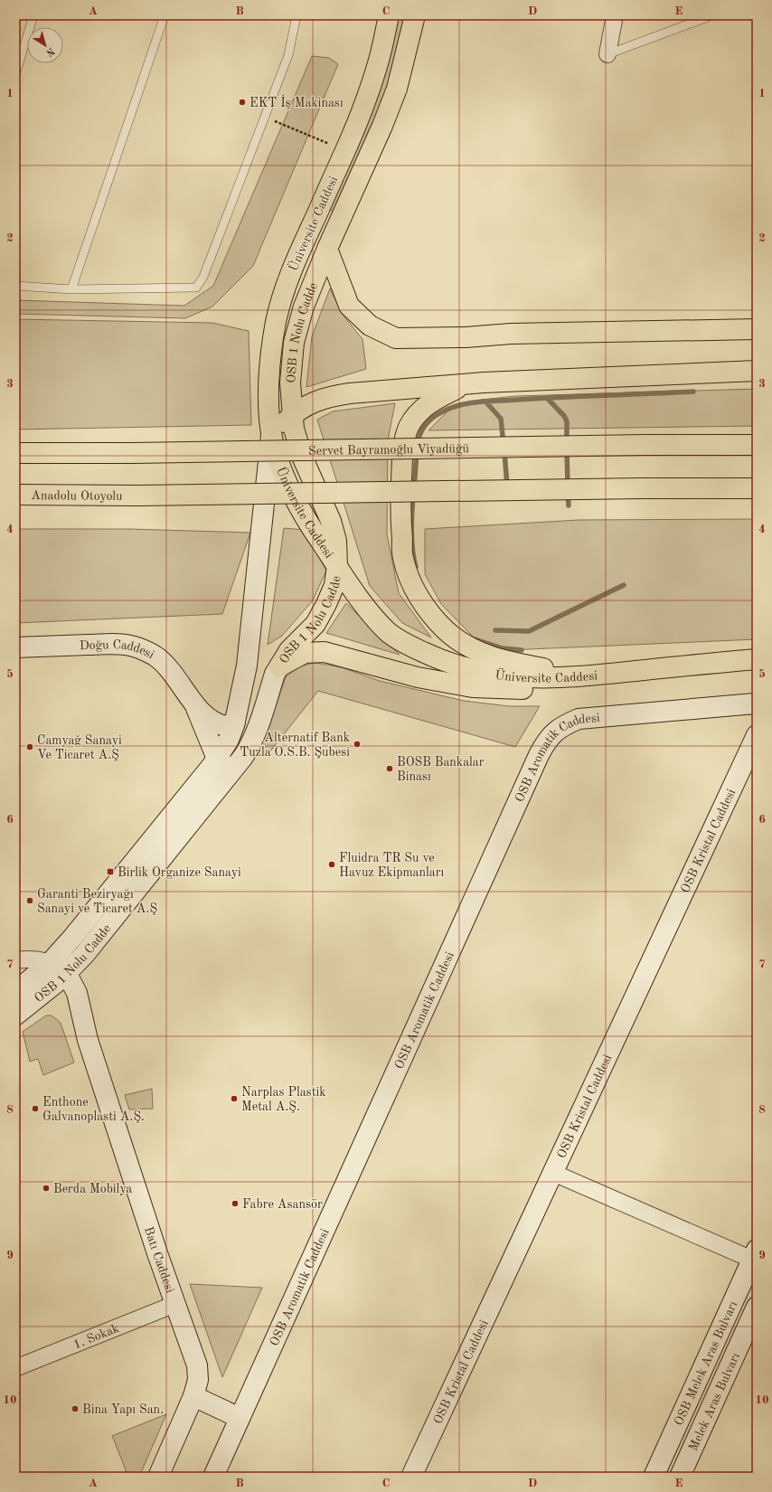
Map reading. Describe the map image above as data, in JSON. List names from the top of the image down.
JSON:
{
  "streets": {
    "main road": [
      "Üniversite Caddesi",
      "OSB 1 Nolu Cadde",
      "Servet Bayramoğlu Viyadüğü",
      "Anadolu Otoyolu"
    ],
    "street": [
      "Doğu Caddesi",
      "OSB Aromatik Caddesi",
      "OSB Kristal Caddesi",
      "Batı Caddesi",
      "1. Sokak",
      "OSB Melek Aras Bulvarı",
      "Melek Aras Bulvarı"
    ]
  },
  "crossings": [
    ["Üniversite Caddesi", "OSB 1 Nolu Cadde"],
    ["OSB 1 Nolu Cadde", "Doğu Caddesi"],
    ["OSB 1 Nolu Cadde", "Batı Caddesi"],
    ["Batı Caddesi", "1. Sokak"]
  ],
  "places": {
    "other": [
      "EKT İş Makinası",
      "Alternatif Bank Tuzla O.S.B. Şubesi",
      "Camyağ Sanayi Ve Ticaret A.Ş",
      "BOSB Bankalar Binası",
      "Fluidra TR Su ve Havuz Ekipmanları",
      "Garanti Beziryağı Sanayi ve Ticaret A.Ş",
      "Narplas Plastik Metal A.Ş.",
      "Enthone Galvanoplasti A.Ş.",
      "Berda Mobilya",
      "Fabre Asansör",
      "Bina Yapı San."
    ],
    "transit": ["Birlik Organize Sanayi"]
  },
  "north": "bottom right",
  "grid": {
    "columns": [
      "A",
      "B",
      "C",
      "D",
      "E"
    ],
    "rows": [
      "1",
      "2",
      "3",
      "4",
      "5",
      "6",
      "7",
      "8",
      "9",
      "10"
    ]
  }
}
